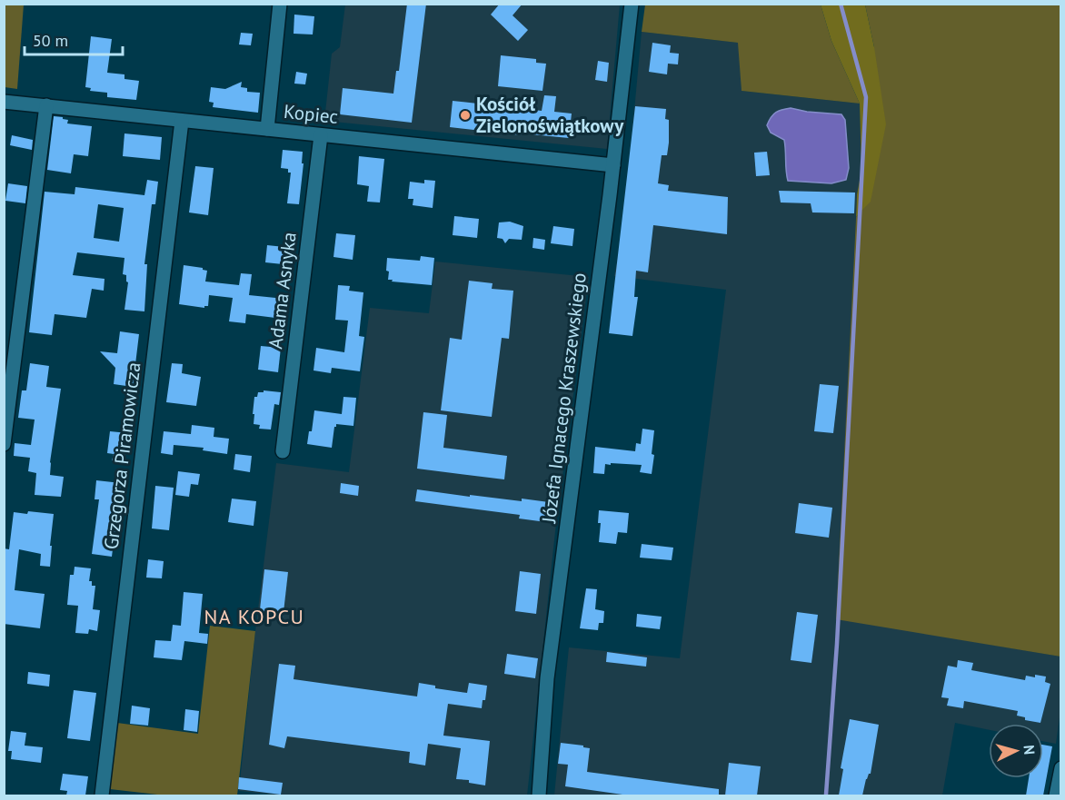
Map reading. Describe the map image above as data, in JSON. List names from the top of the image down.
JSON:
{
  "streets": {
    "street": [
      "Kopiec",
      "Adama Asnyka",
      "Józefa Ignacego Kraszewskiego",
      "Grzegorza Piramowicza"
    ]
  },
  "crossings": [
    ["Kopiec", "Adama Asnyka"],
    ["Kopiec", "Józefa Ignacego Kraszewskiego"],
    ["Kopiec", "Grzegorza Piramowicza"]
  ],
  "districts": ["NA KOPCU"],
  "places": ["Kościół Zielonoświątkowy"],
  "scale_bar": "50 m",
  "north": "right"
}
